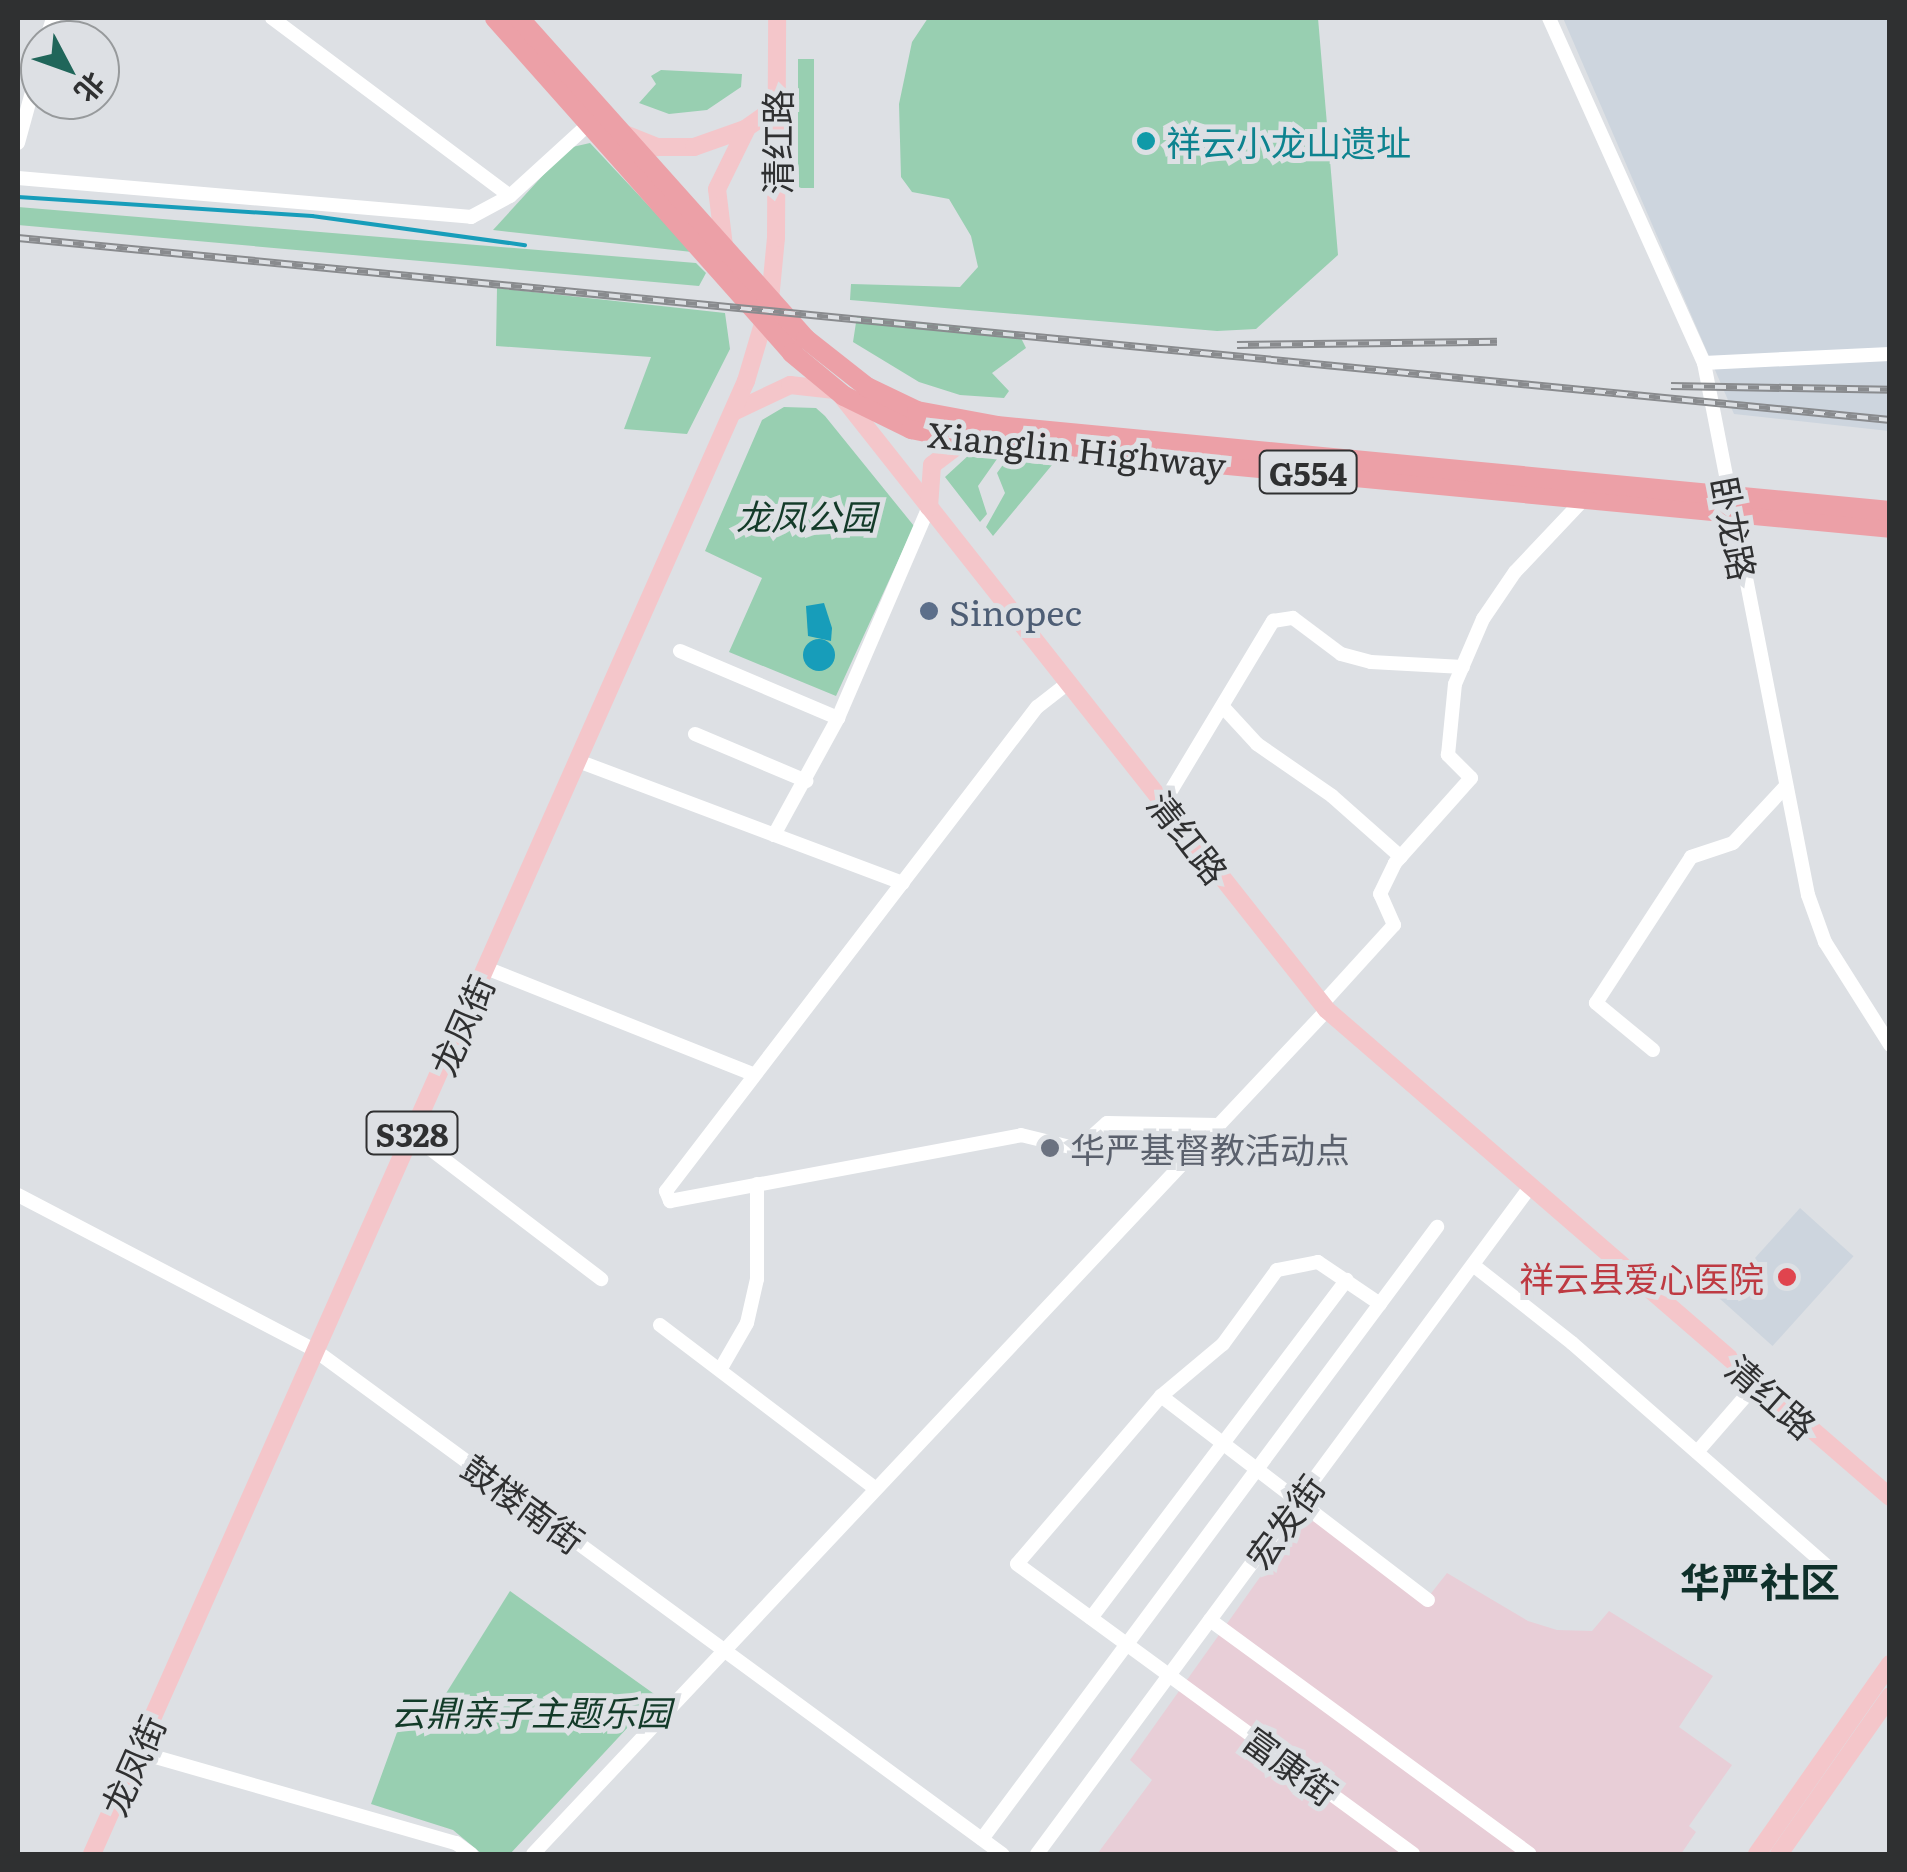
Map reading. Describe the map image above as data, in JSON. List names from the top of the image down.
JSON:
{
  "streets": {
    "highway": ["Xianglin Highway", "G554"],
    "main road": ["清红路", "龙凤街", "S328"],
    "street": [
      "卧龙路",
      "鼓楼南街",
      "宏发街",
      "富康街"
    ]
  },
  "crossings": [
    ["清红路", "Xianglin Highway"],
    ["清红路", "龙凤街"],
    ["清红路", "宏发街"],
    ["Xianglin Highway", "卧龙路"],
    ["Xianglin Highway", "龙凤街"],
    ["龙凤街", "鼓楼南街"],
    ["宏发街", "富康街"]
  ],
  "districts": ["华严社区"],
  "parks": ["龙凤公园", "云鼎亲子主题乐园"],
  "places": [
    "祥云小龙山遗址",
    "Sinopec",
    "华严基督教活动点",
    "祥云县爱心医院"
  ],
  "north": "bottom right"
}
